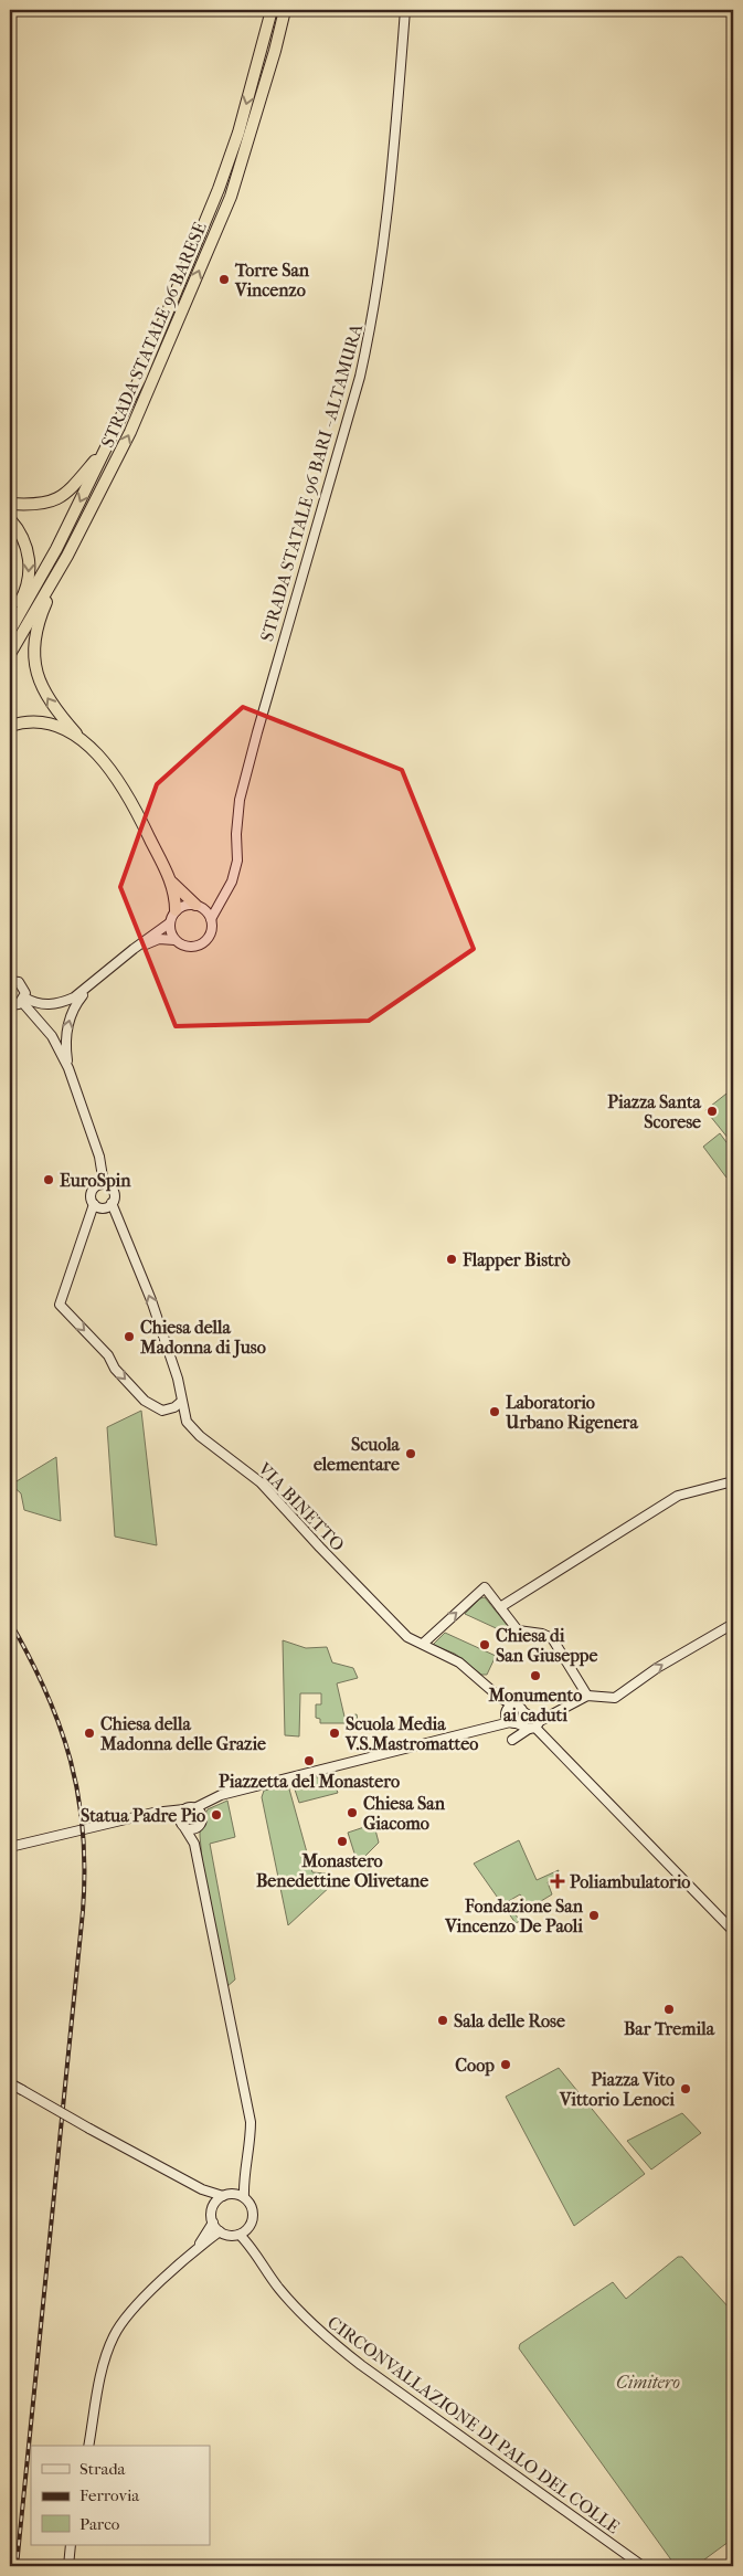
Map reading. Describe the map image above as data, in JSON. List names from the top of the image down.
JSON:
{
  "streets": {
    "highway": ["STRADA STATALE 96 BARESE"],
    "street": ["STRADA STATALE 96 BARI - ALTAMURA", "VIA BINETTO", "CIRCONVALLAZIONE DI PALO DEL COLLE"]
  },
  "parks": ["Cimitero"],
  "places": {
    "other": [
      "Torre San Vincenzo",
      "Piazza Santa Scorese",
      "EuroSpin",
      "Flapper Bistrò",
      "Chiesa della Madonna di Juso",
      "Laboratorio Urbano Rigenera",
      "Scuola elementare",
      "Chiesa di San Giuseppe",
      "Monumento ai caduti",
      "Chiesa della Madonna delle Grazie",
      "Scuola Media V.S.Mastromatteo",
      "Piazzetta del Monastero",
      "Chiesa San Giacomo",
      "Statua Padre Pio",
      "Monastero Benedettine Olivetane",
      "Fondazione San Vincenzo De Paoli",
      "Bar Tremila",
      "Sala delle Rose",
      "Coop",
      "Piazza Vito Vittorio Lenoci"
    ],
    "health": ["Poliambulatorio"]
  },
  "legend": ["Strada", "Ferrovia", "Parco"]
}
